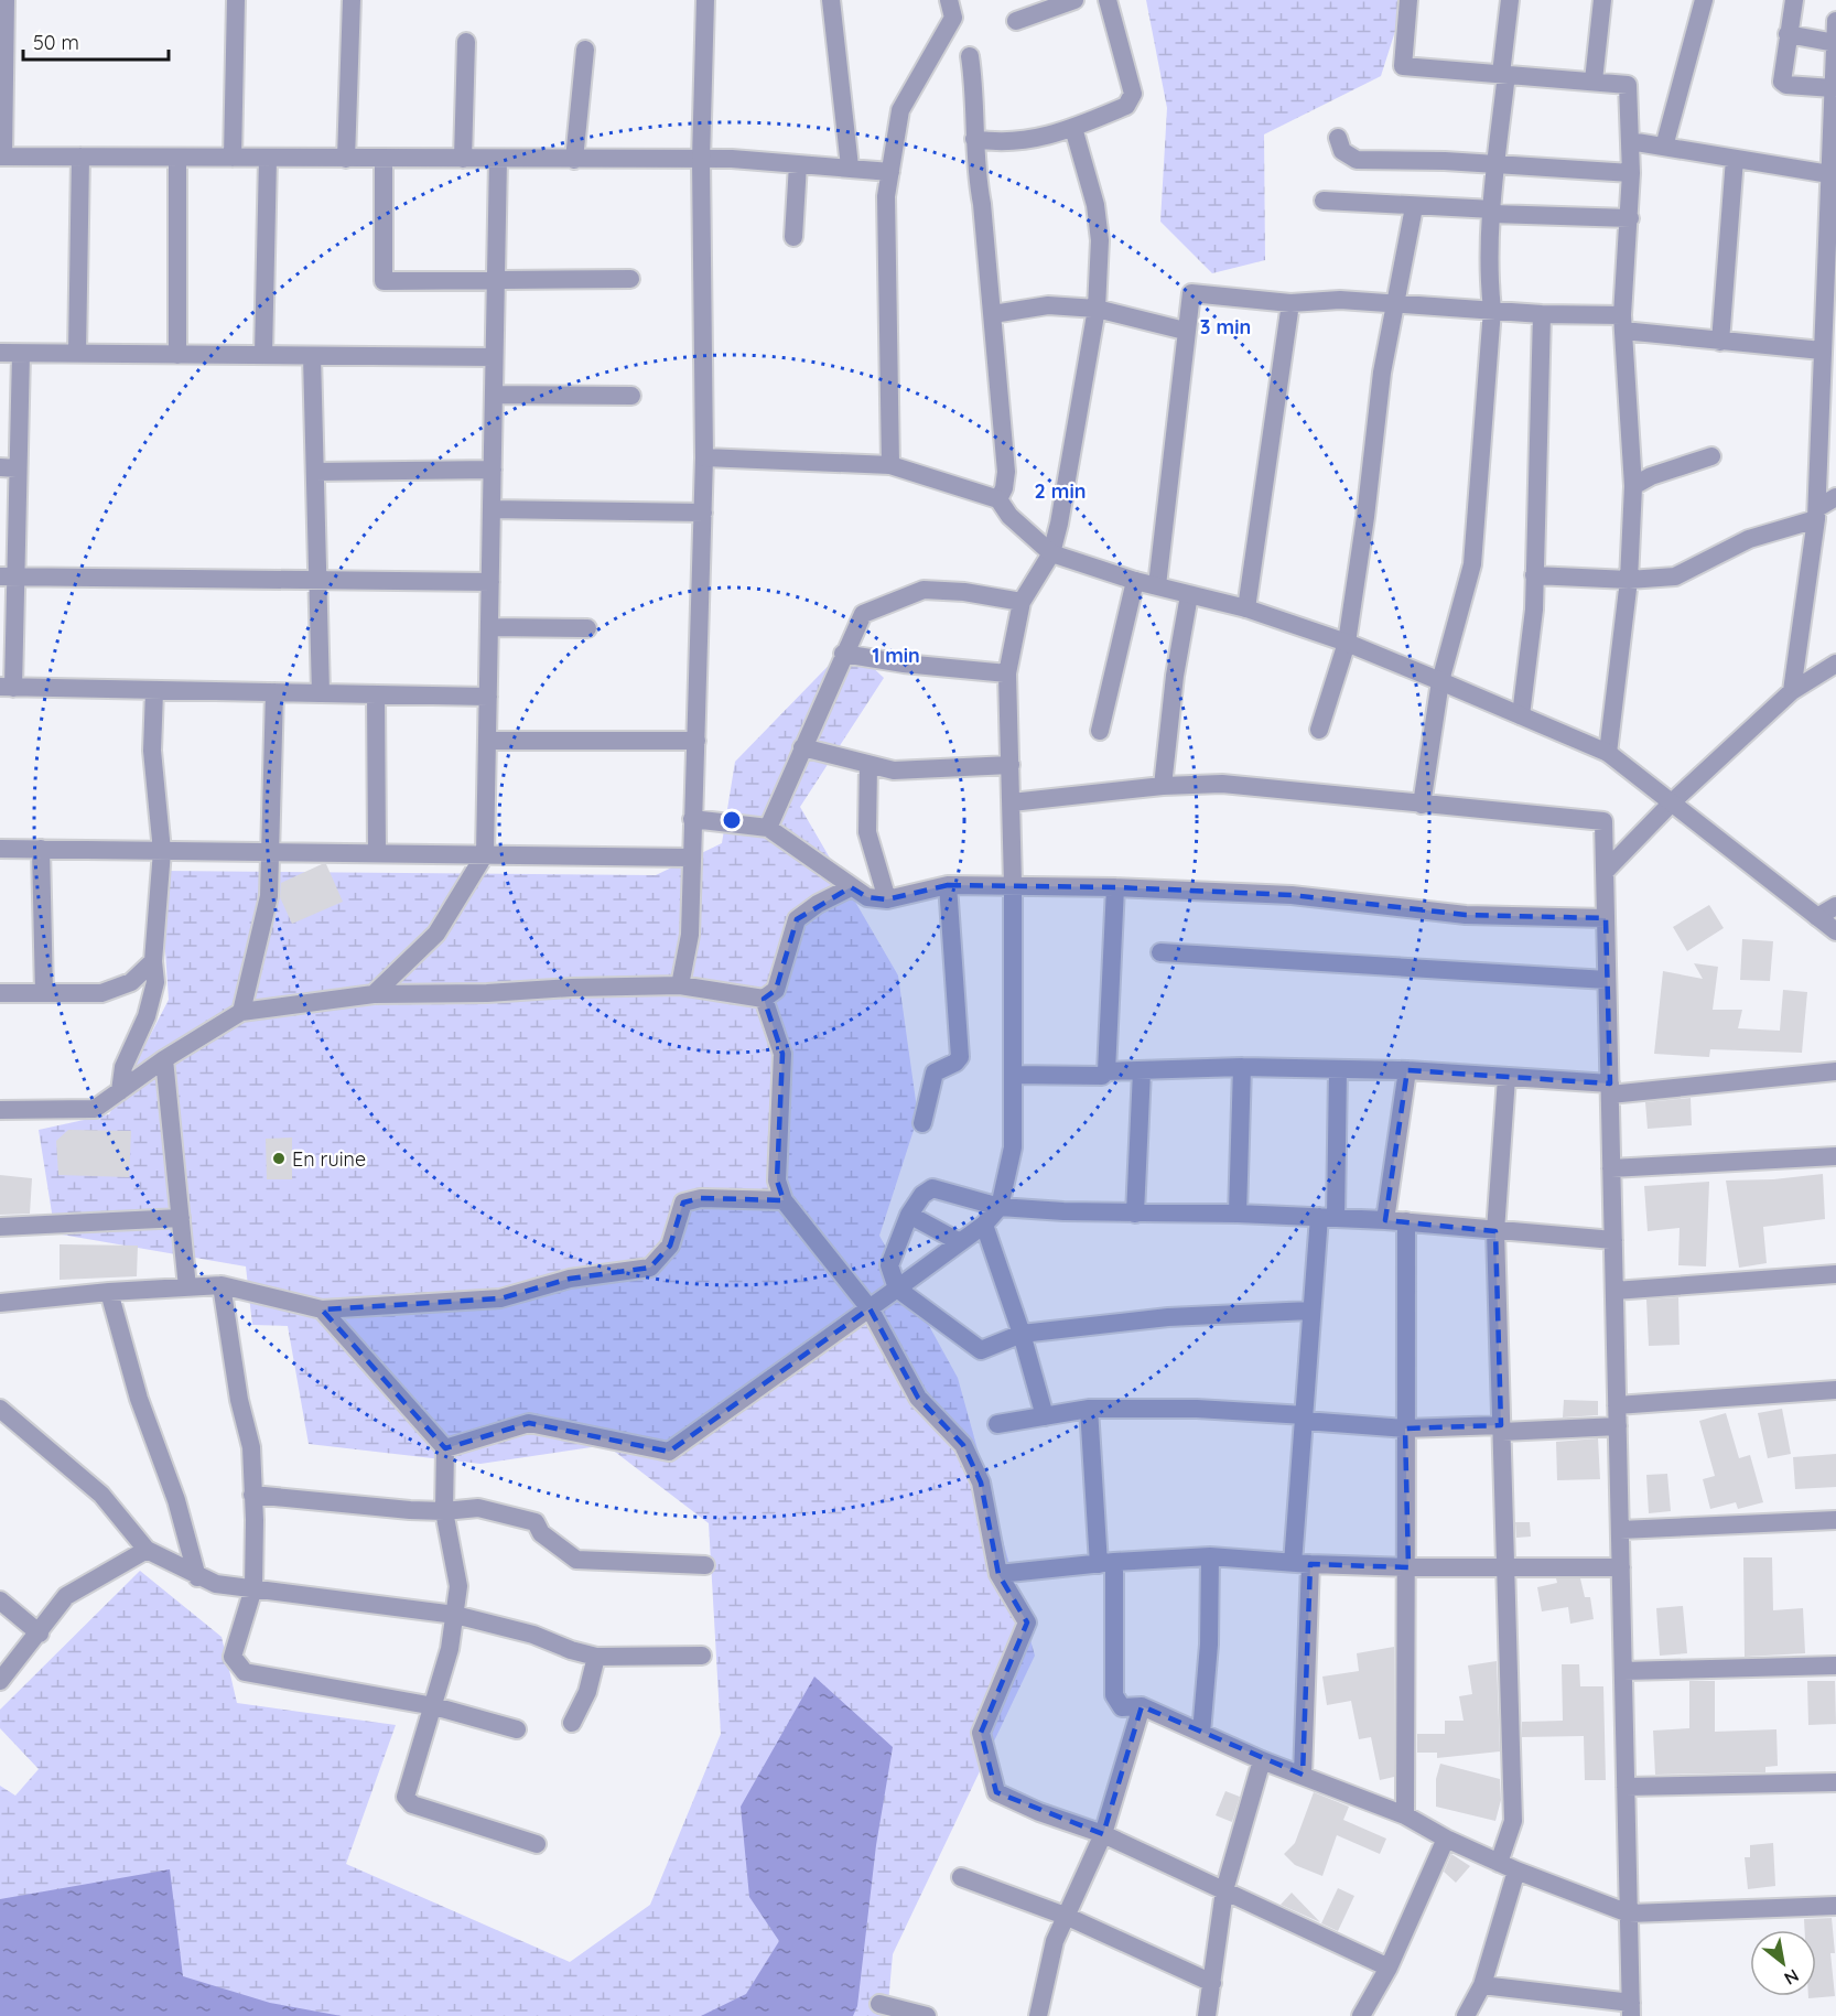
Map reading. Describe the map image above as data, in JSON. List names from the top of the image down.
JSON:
{
  "places": ["En ruine"],
  "scale_bar": "50 m",
  "north": "bottom right",
  "rings": ["3 min", "2 min", "1 min"]
}
